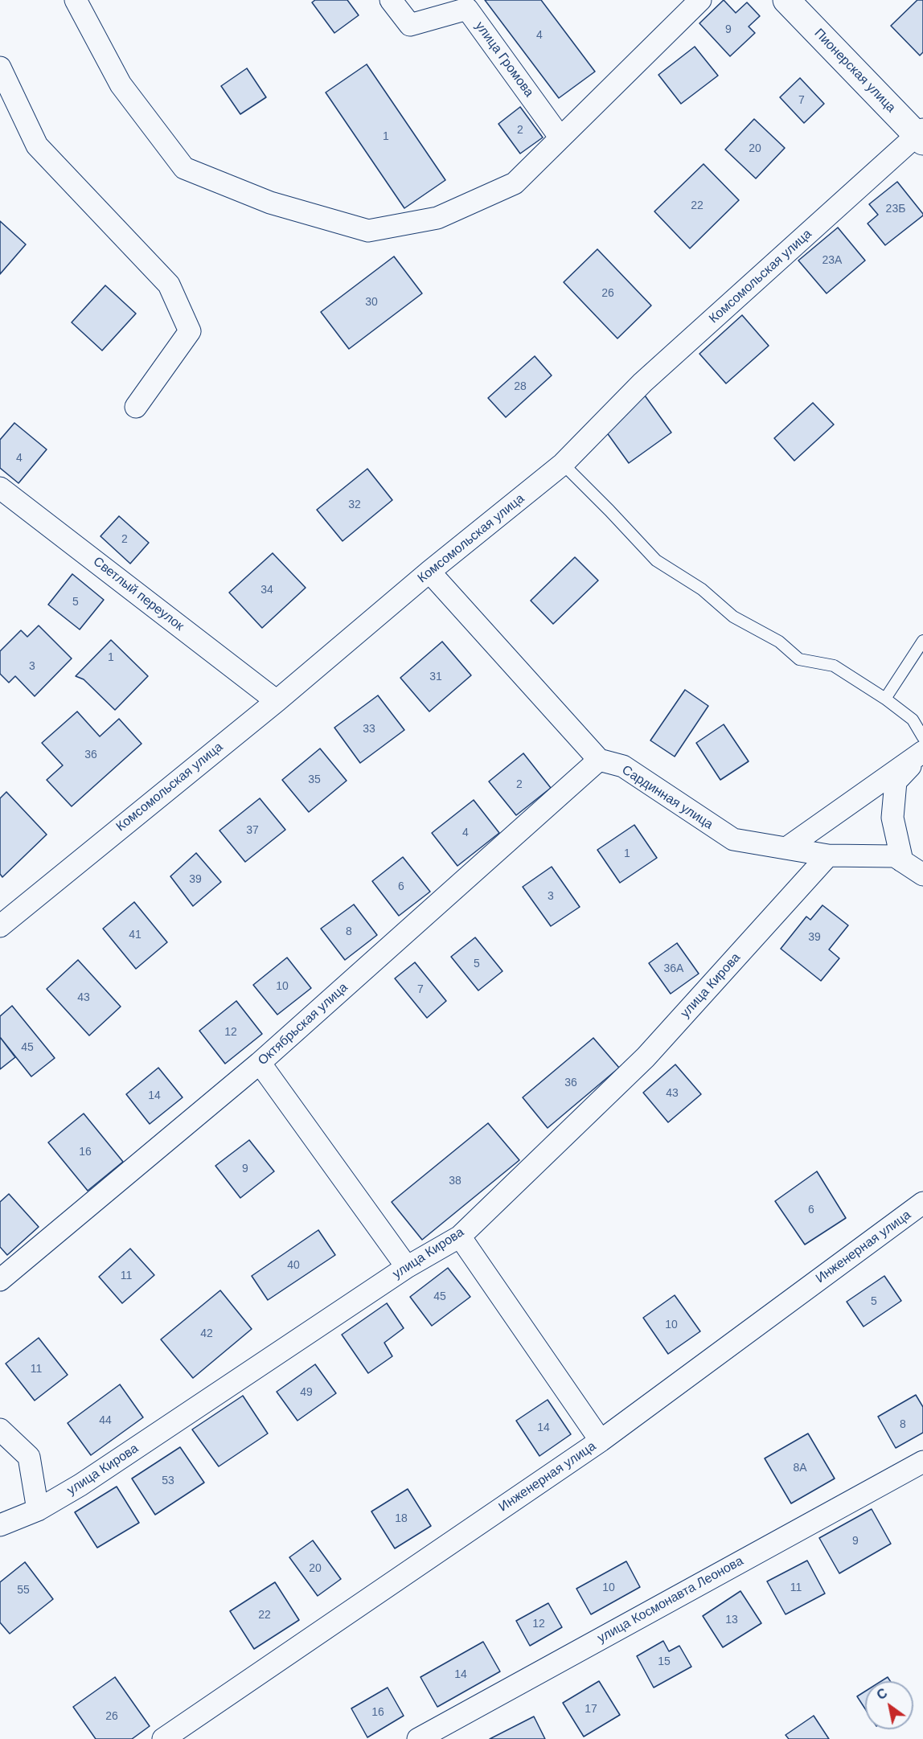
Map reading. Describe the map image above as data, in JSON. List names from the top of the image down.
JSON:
{
  "streets": {
    "street": [
      "улица Громова",
      "Пионерская улица",
      "Комсомольская улица",
      "Светлый переулок",
      "Сардинная улица",
      "улица Кирова",
      "Октябрьская улица",
      "Инженерная улица",
      "улица Космонавта Леонова"
    ]
  },
  "crossings": [
    ["Пионерская улица", "Комсомольская улица"],
    ["Комсомольская улица", "Светлый переулок"],
    ["Сардинная улица", "улица Кирова"],
    ["Сардинная улица", "Октябрьская улица"]
  ],
  "house_numbers": [
    "9",
    "4",
    "7",
    "2",
    "1",
    "20",
    "22",
    "23Б",
    "23А",
    "26",
    "30",
    "28",
    "4",
    "32",
    "2",
    "34",
    "5",
    "1",
    "3",
    "31",
    "33",
    "36",
    "35",
    "2",
    "37",
    "4",
    "1",
    "39",
    "6",
    "3",
    "8",
    "41",
    "39",
    "5",
    "36А",
    "10",
    "7",
    "43",
    "12",
    "45",
    "36",
    "43",
    "14",
    "16",
    "9",
    "38",
    "6",
    "40",
    "11",
    "45",
    "5",
    "10",
    "42",
    "11",
    "49",
    "44",
    "8",
    "14",
    "8А",
    "53",
    "18",
    "9",
    "20",
    "10",
    "11",
    "55",
    "22",
    "13",
    "12",
    "15",
    "14",
    "17",
    "16",
    "26"
  ],
  "north": "top left"
}
